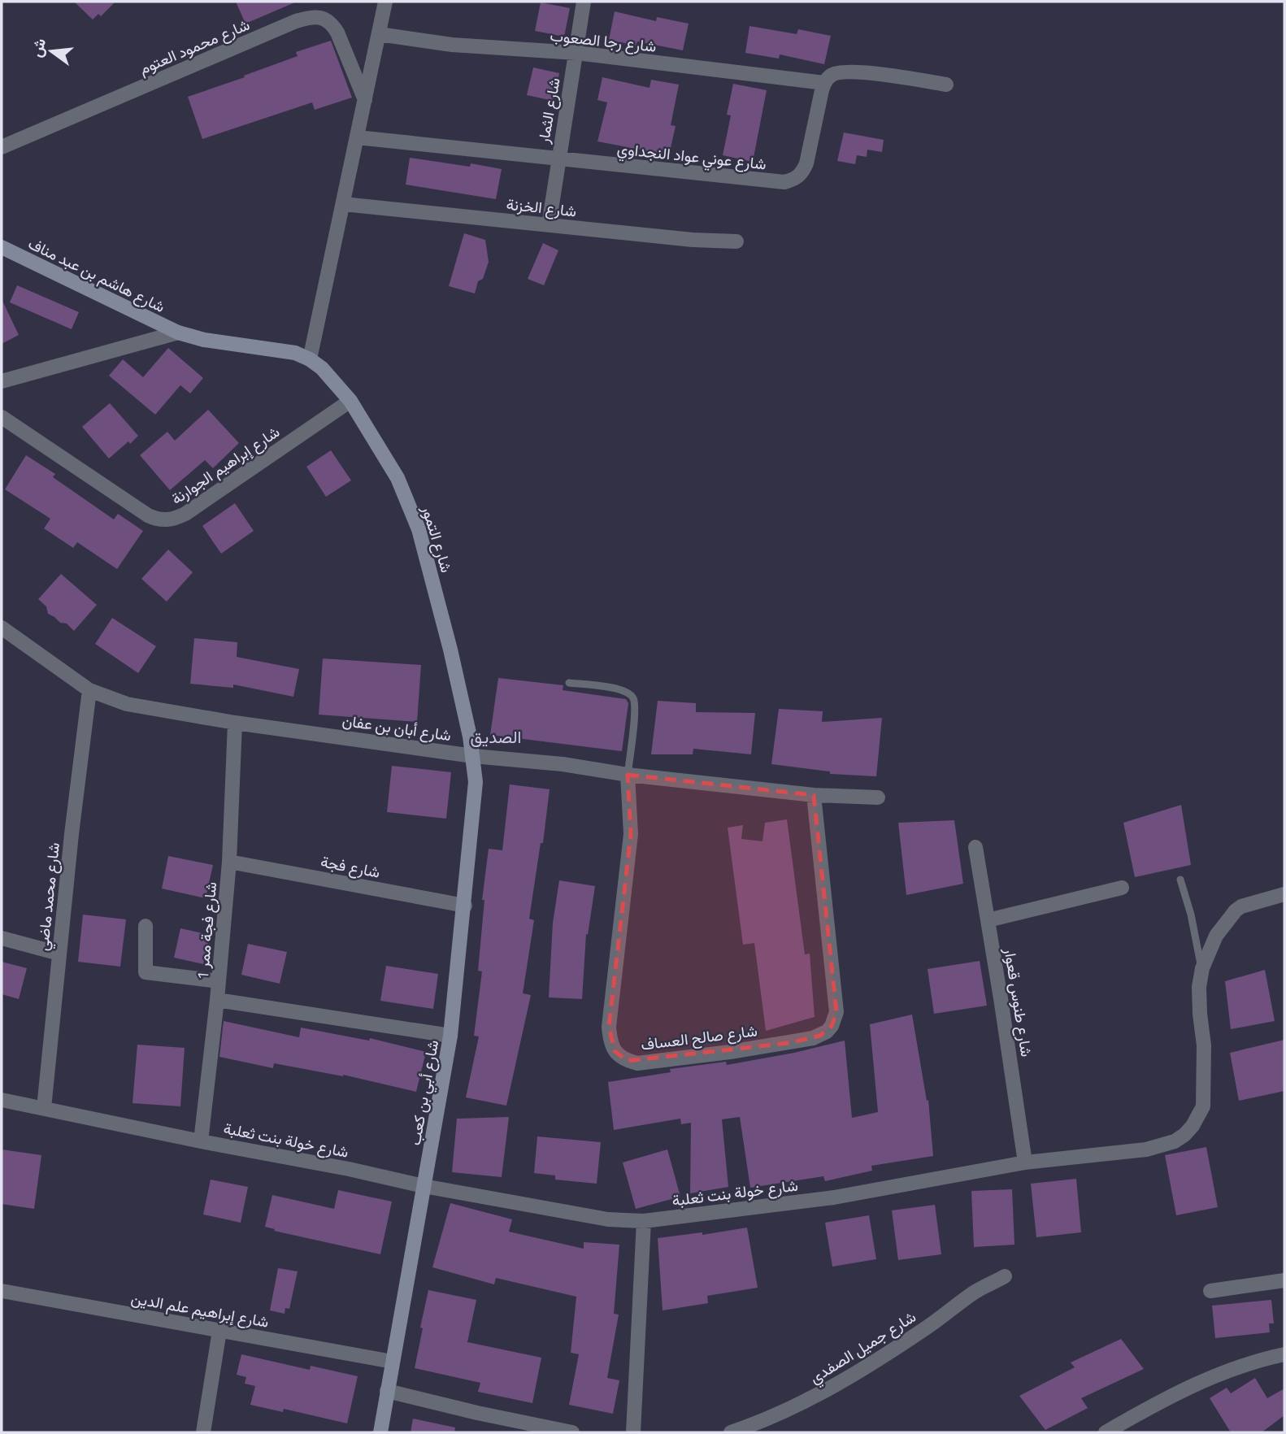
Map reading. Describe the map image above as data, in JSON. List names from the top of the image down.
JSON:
{
  "streets": {
    "street": [
      "شارع رجا الصعوب",
      "شارع محمود العتوم",
      "شارع الثمار",
      "شارع عوني عواد النجداوي",
      "شارع الخزنة",
      "شارع هاشم بن عبد مناف",
      "شارع إبراهيم الجوارنة",
      "شارع التمور",
      "شارع أبان بن عفان",
      "شارع فجة",
      "شارع محمد ماضي",
      "شارع فجة ممر 1",
      "شارع طنوس قعوار",
      "شارع صالح العساف",
      "شارع أبي بن كعب",
      "شارع خولة بنت ثعلبة",
      "شارع إبراهيم علم الدين",
      "شارع جميل الصفدي"
    ]
  },
  "crossings": [
    ["شارع رجا الصعوب", "شارع الثمار"],
    ["شارع رجا الصعوب", "شارع عوني عواد النجداوي"],
    ["شارع الثمار", "شارع عوني عواد النجداوي"],
    ["شارع الثمار", "شارع الخزنة"],
    ["شارع إبراهيم الجوارنة", "شارع التمور"],
    ["شارع التمور", "شارع أبان بن عفان"],
    ["شارع التمور", "شارع أبي بن كعب"],
    ["شارع أبان بن عفان", "شارع محمد ماضي"],
    ["شارع أبان بن عفان", "شارع فجة ممر 1"],
    ["شارع أبان بن عفان", "شارع صالح العساف"],
    ["شارع أبان بن عفان", "شارع أبي بن كعب"],
    ["شارع فجة", "شارع فجة ممر 1"],
    ["شارع فجة", "شارع أبي بن كعب"],
    ["شارع محمد ماضي", "شارع خولة بنت ثعلبة"],
    ["شارع فجة ممر 1", "شارع خولة بنت ثعلبة"],
    ["شارع طنوس قعوار", "شارع خولة بنت ثعلبة"],
    ["شارع أبي بن كعب", "شارع خولة بنت ثعلبة"],
    ["شارع أبي بن كعب", "شارع إبراهيم علم الدين"]
  ],
  "districts": ["الصديق"],
  "north": "left"
}
